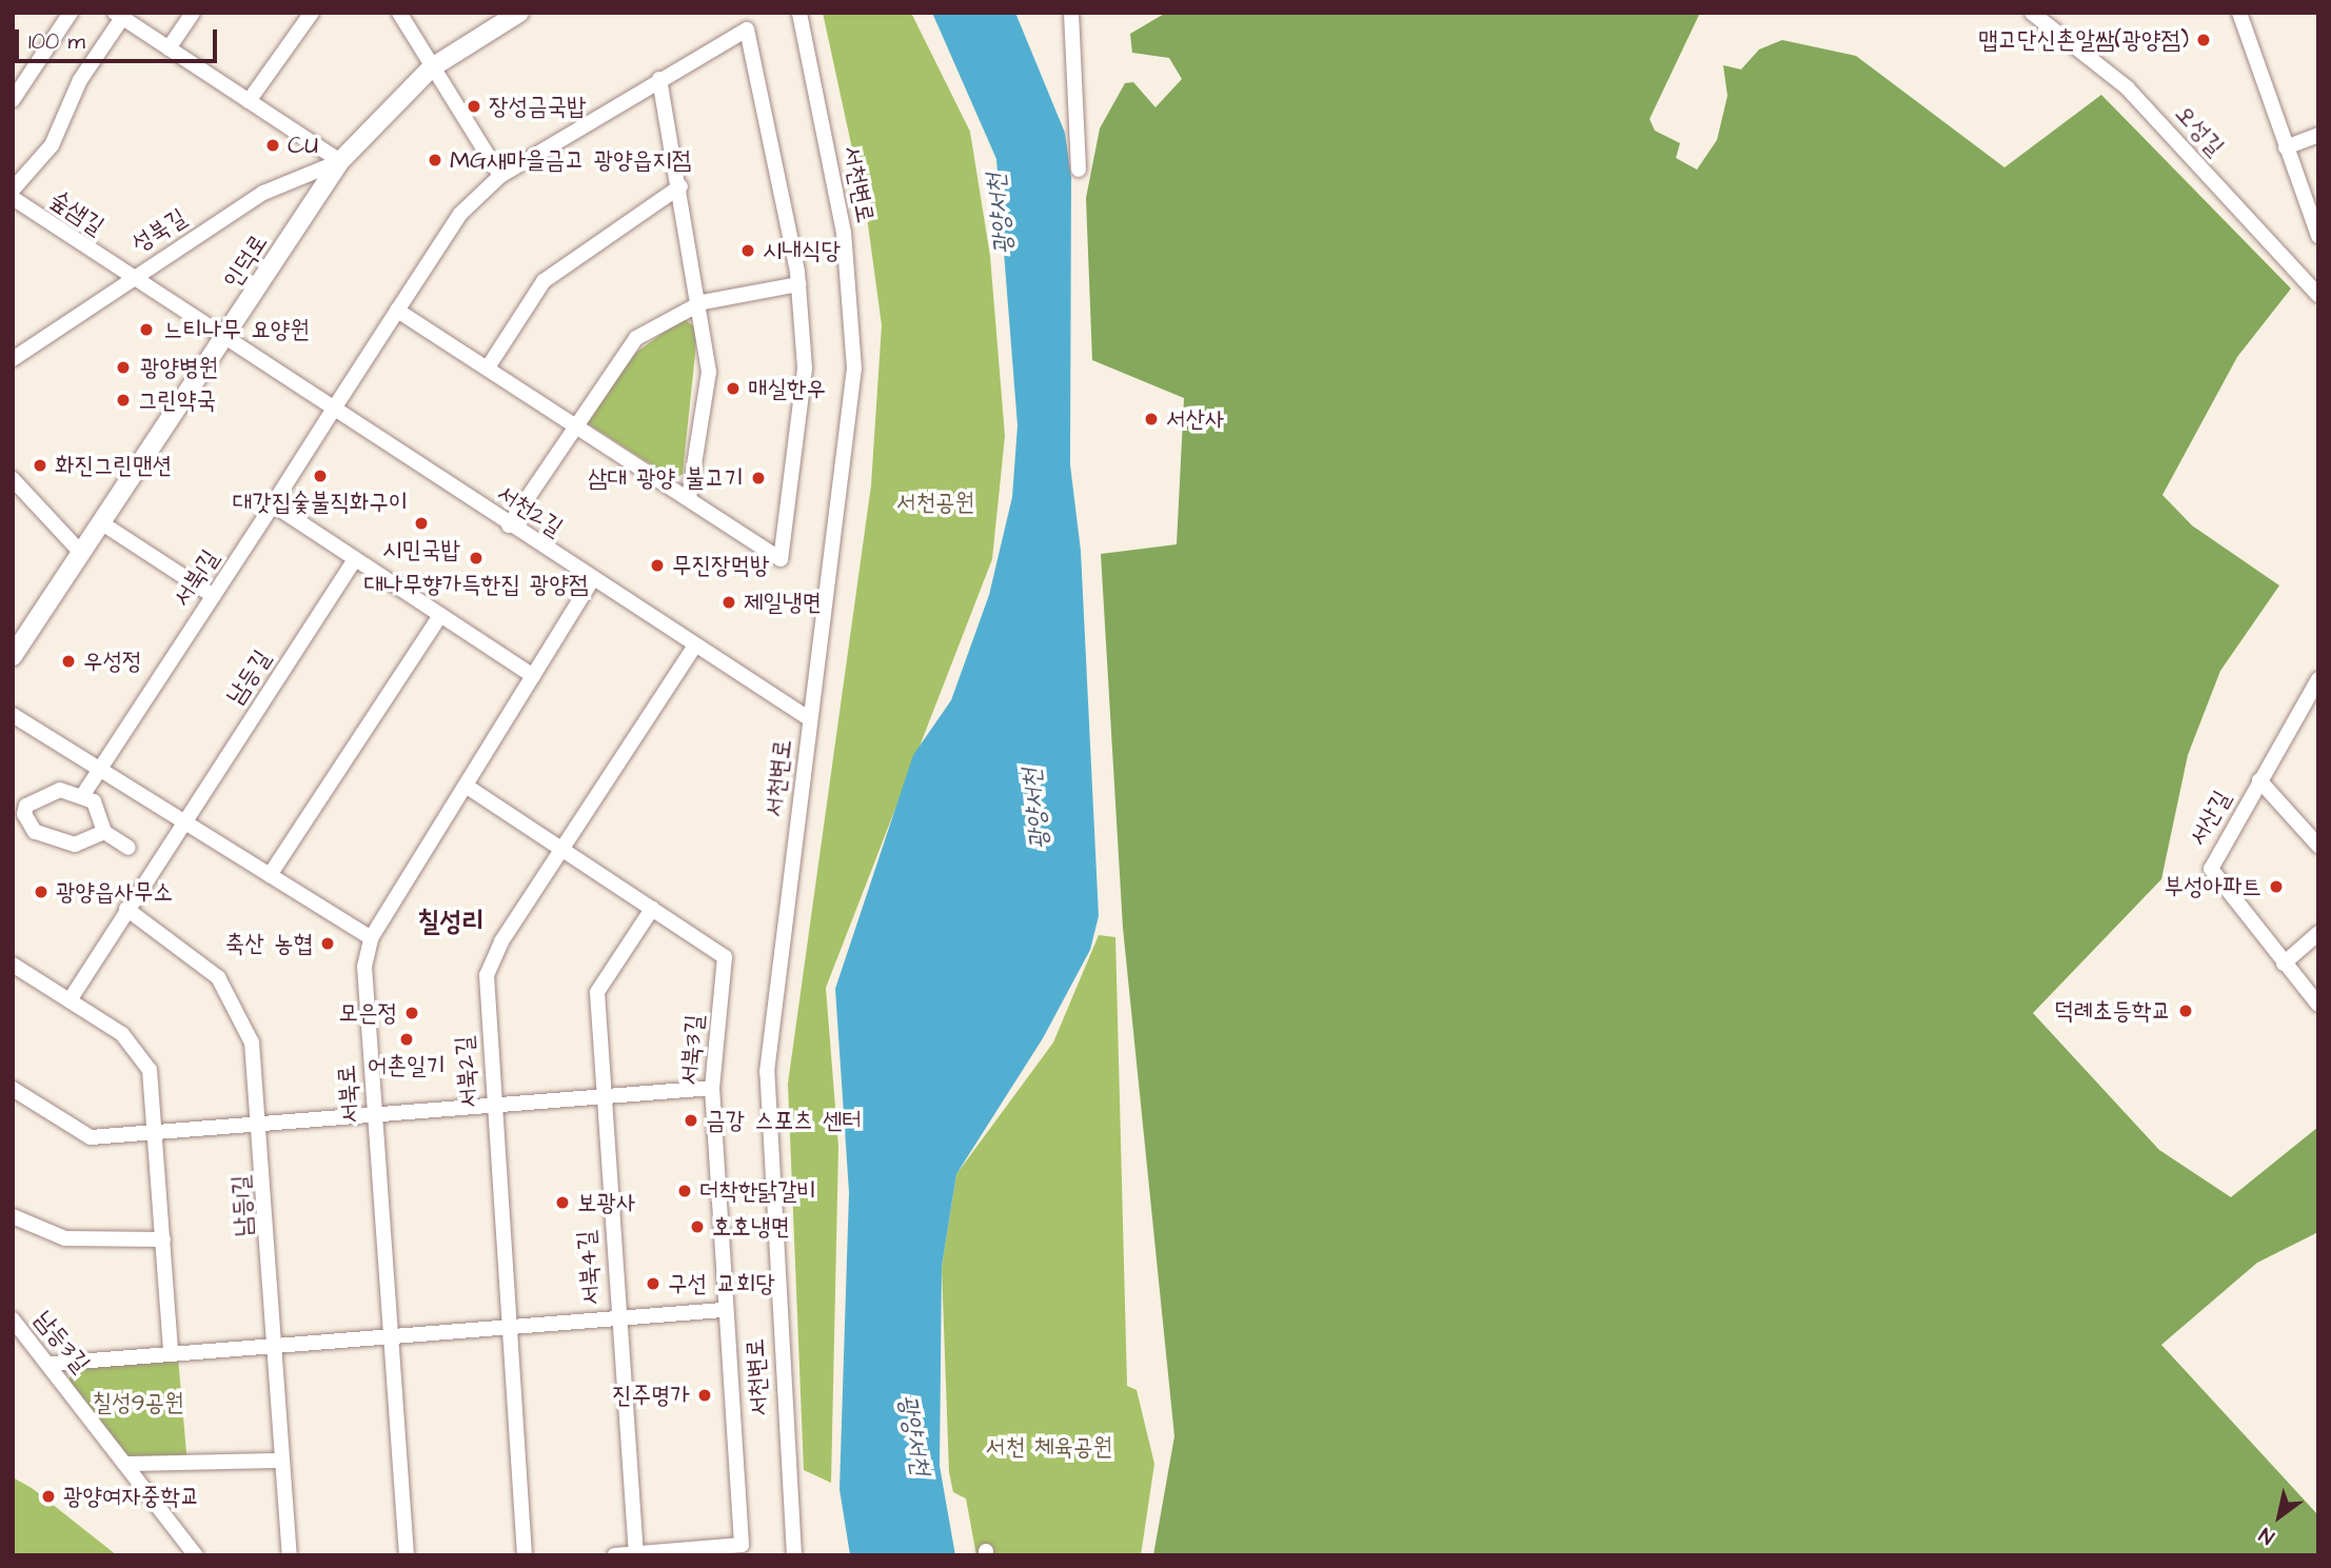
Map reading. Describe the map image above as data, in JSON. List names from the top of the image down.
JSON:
{
  "streets": {
    "main road": ["인덕로"],
    "street": [
      "오성길",
      "서천변로",
      "숲샘길",
      "성북길",
      "서천2길",
      "서북1길",
      "남등길",
      "서산길",
      "서북3길",
      "서북2길",
      "서북로",
      "남등1길",
      "서북4길",
      "남등3길"
    ]
  },
  "crossings": [
    ["서천변로", "서천2길"],
    ["숲샘길", "성북길"],
    ["숲샘길", "인덕로"],
    ["숲샘길", "서천2길"],
    ["성북길", "인덕로"],
    ["인덕로", "서천2길"],
    ["서천2길", "서북1길"],
    ["서천2길", "서북2길"],
    ["서천2길", "서북로"],
    ["남등길", "남등1길"],
    ["서북3길", "서북2길"],
    ["서북3길", "서북로"],
    ["서북3길", "서북4길"]
  ],
  "districts": ["칠성리"],
  "water": ["광양서천"],
  "parks": ["서천공원", "칠성9공원", "서천 체육공원"],
  "places": [
    "맵고단신촌알쌈(광양점)",
    "장성금국밥",
    "CU",
    "MG새마을금고 광양읍지점",
    "시내식당",
    "느티나무 요양원",
    "광양병원",
    "매실한우",
    "그린약국",
    "서산사",
    "화진그린맨션",
    "대갓집숯불직화구이",
    "삼대 광양 불고기",
    "시민국밥",
    "대나무향가득한집 광양점",
    "무진장먹방",
    "제일냉면",
    "우성정",
    "부성아파트",
    "광양읍사무소",
    "축산 농협",
    "덕례초등학교",
    "모은정",
    "어촌일기",
    "금강 스포츠 센터",
    "더착한닭갈비",
    "보광사",
    "호호냉면",
    "구선 교회당",
    "진주명가",
    "광양여자중학교"
  ],
  "scale_bar": "100 m",
  "north": "bottom left"
}
